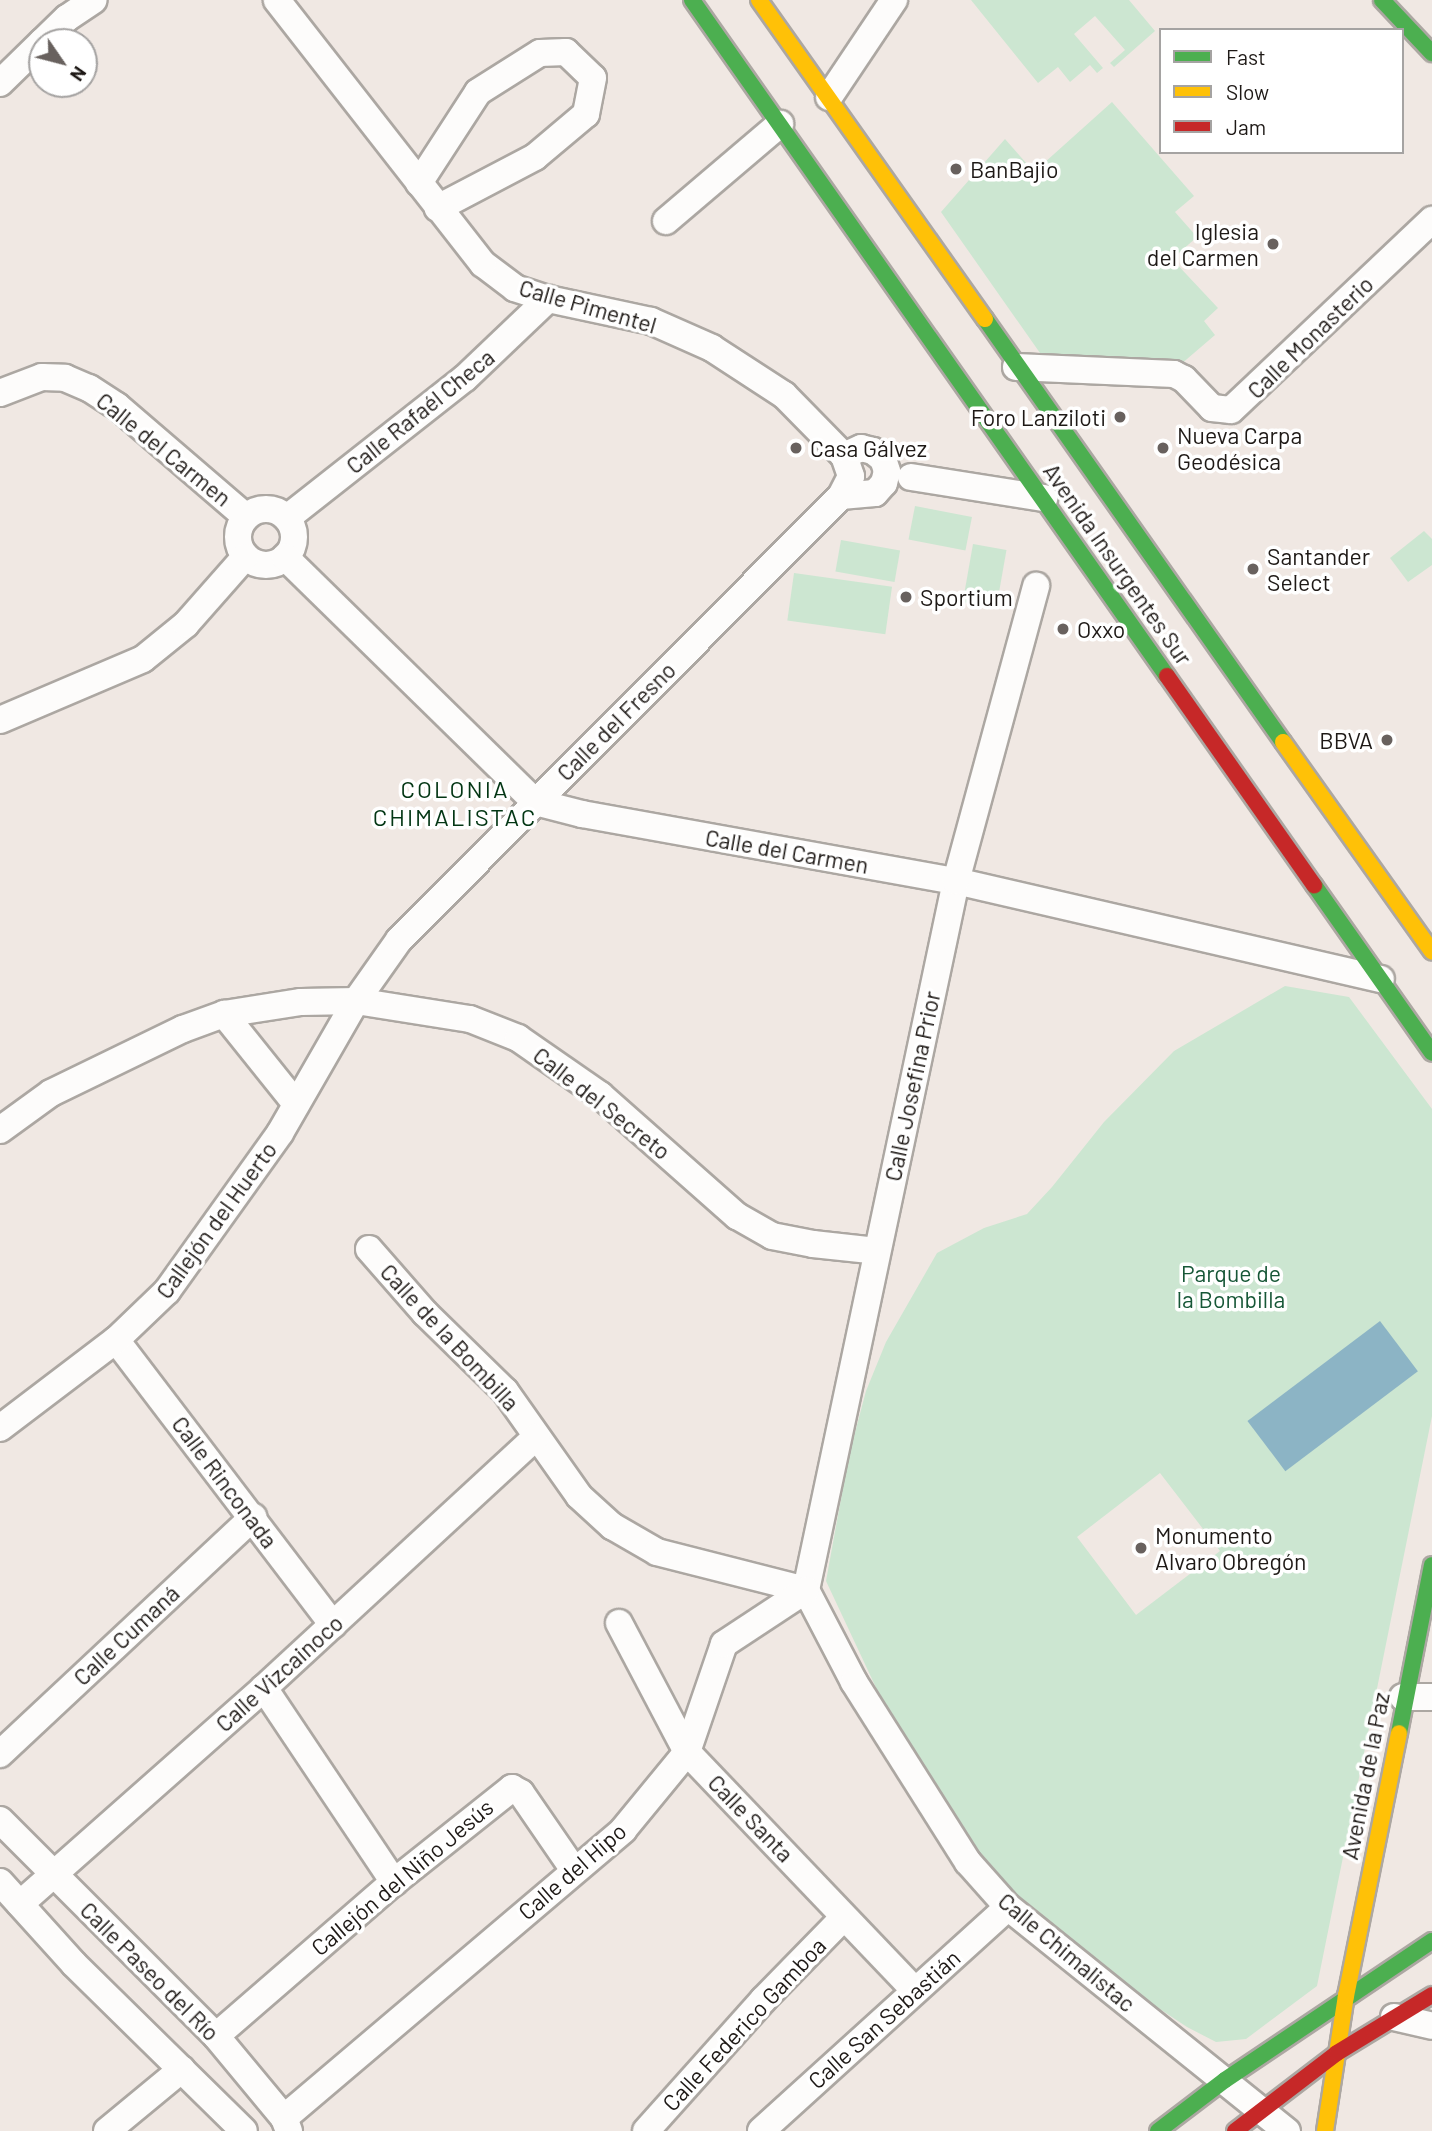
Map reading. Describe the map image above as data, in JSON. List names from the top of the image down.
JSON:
{
  "streets": {
    "main road": ["Avenida Insurgentes Sur", "Avenida de la Paz"],
    "street": [
      "Calle Pimentel",
      "Calle Monasterio",
      "Calle Rafaél Checa",
      "Calle del Carmen",
      "Calle del Fresno",
      "Calle Josefina Prior",
      "Calle del Secreto",
      "Callejón del Huerto",
      "Calle de la Bombilla",
      "Calle Rinconada",
      "Calle Cumaná",
      "Calle Vizcainoco",
      "Calle Santa",
      "Calle del Hipo",
      "Callejón del Niño Jesús",
      "Calle Chimalistac",
      "Calle Paseo del Río",
      "Calle San Sebastián",
      "Calle Federico Gamboa"
    ]
  },
  "crossings": [
    ["Calle Pimentel", "Calle Rafaél Checa"],
    ["Calle Pimentel", "Calle del Fresno"],
    ["Calle Monasterio", "Avenida Insurgentes Sur"],
    ["Calle Rafaél Checa", "Calle del Carmen"],
    ["Calle del Carmen", "Avenida Insurgentes Sur"],
    ["Calle del Carmen", "Calle del Fresno"],
    ["Calle del Carmen", "Calle Josefina Prior"],
    ["Calle del Fresno", "Calle del Secreto"],
    ["Calle del Fresno", "Callejón del Huerto"],
    ["Calle Josefina Prior", "Calle del Secreto"],
    ["Calle Josefina Prior", "Calle de la Bombilla"],
    ["Calle Josefina Prior", "Calle del Hipo"],
    ["Calle Josefina Prior", "Calle Chimalistac"],
    ["Calle del Secreto", "Callejón del Huerto"],
    ["Callejón del Huerto", "Calle Rinconada"],
    ["Calle de la Bombilla", "Calle Vizcainoco"],
    ["Calle de la Bombilla", "Calle del Hipo"],
    ["Calle de la Bombilla", "Calle Chimalistac"],
    ["Calle Rinconada", "Calle Cumaná"],
    ["Calle Rinconada", "Calle Vizcainoco"],
    ["Calle Vizcainoco", "Calle Paseo del Río"],
    ["Calle Santa", "Calle del Hipo"],
    ["Calle Santa", "Calle San Sebastián"],
    ["Calle Santa", "Calle Federico Gamboa"],
    ["Calle del Hipo", "Callejón del Niño Jesús"],
    ["Calle del Hipo", "Calle Chimalistac"],
    ["Calle del Hipo", "Calle Paseo del Río"],
    ["Callejón del Niño Jesús", "Calle Paseo del Río"],
    ["Calle Chimalistac", "Calle San Sebastián"]
  ],
  "districts": ["COLONIA CHIMALISTAC"],
  "parks": ["Parque de la Bombilla"],
  "places": [
    "BanBajio",
    "Iglesia del Carmen",
    "Foro Lanziloti",
    "Casa Gálvez",
    "Nueva Carpa Geodésica",
    "Santander Select",
    "Sportium",
    "Oxxo",
    "BBVA",
    "Monumento Alvaro Obregón"
  ],
  "legend": ["Fast", "Slow", "Jam"],
  "north": "bottom right"
}
